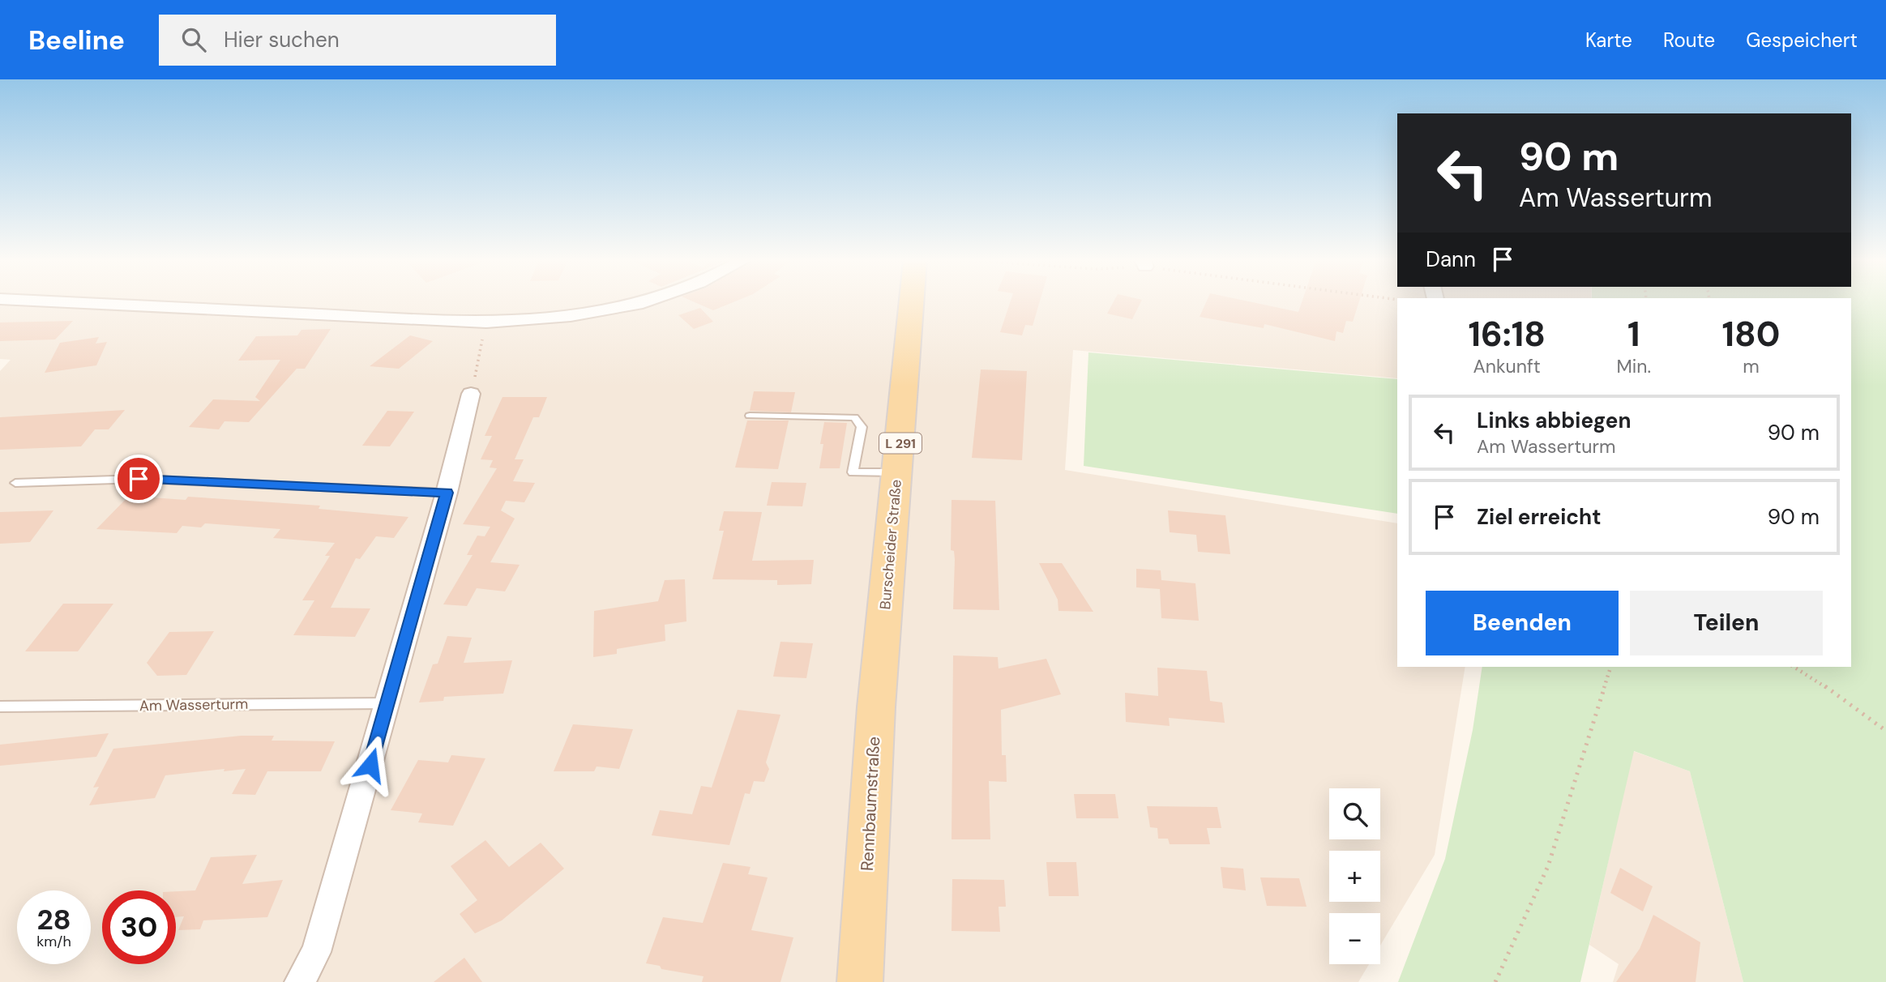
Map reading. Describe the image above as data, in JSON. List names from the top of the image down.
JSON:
{
  "streets": {
    "main road": ["L 291", "Burscheider Straße", "Rennbaumstraße"],
    "lane": ["Am Wasserturm"]
  },
  "crossings": [
    ["Burscheider Straße", "Rennbaumstraße"]
  ],
  "page": {
    "header": "Beeline",
    "search": "Hier suchen",
    "nav": ["Karte", "Route", "Gespeichert"],
    "turn": ["90 m", "Am Wasserturm"],
    "then": "Dann",
    "eta": [
      "16:18",
      "Ankunft",
      "1",
      "Min.",
      "180",
      "m"
    ],
    "list": [
      {
        "name": "Links abbiegen",
        "note": "Am Wasserturm",
        "value": "90 m"
      },
      {
        "name": "Ziel erreicht",
        "value": "90 m"
      }
    ],
    "buttons": ["Beenden", "Teilen"],
    "map_buttons": ["+", "−"],
    "speed": "28 km/h",
    "limit": "30"
  }
}
